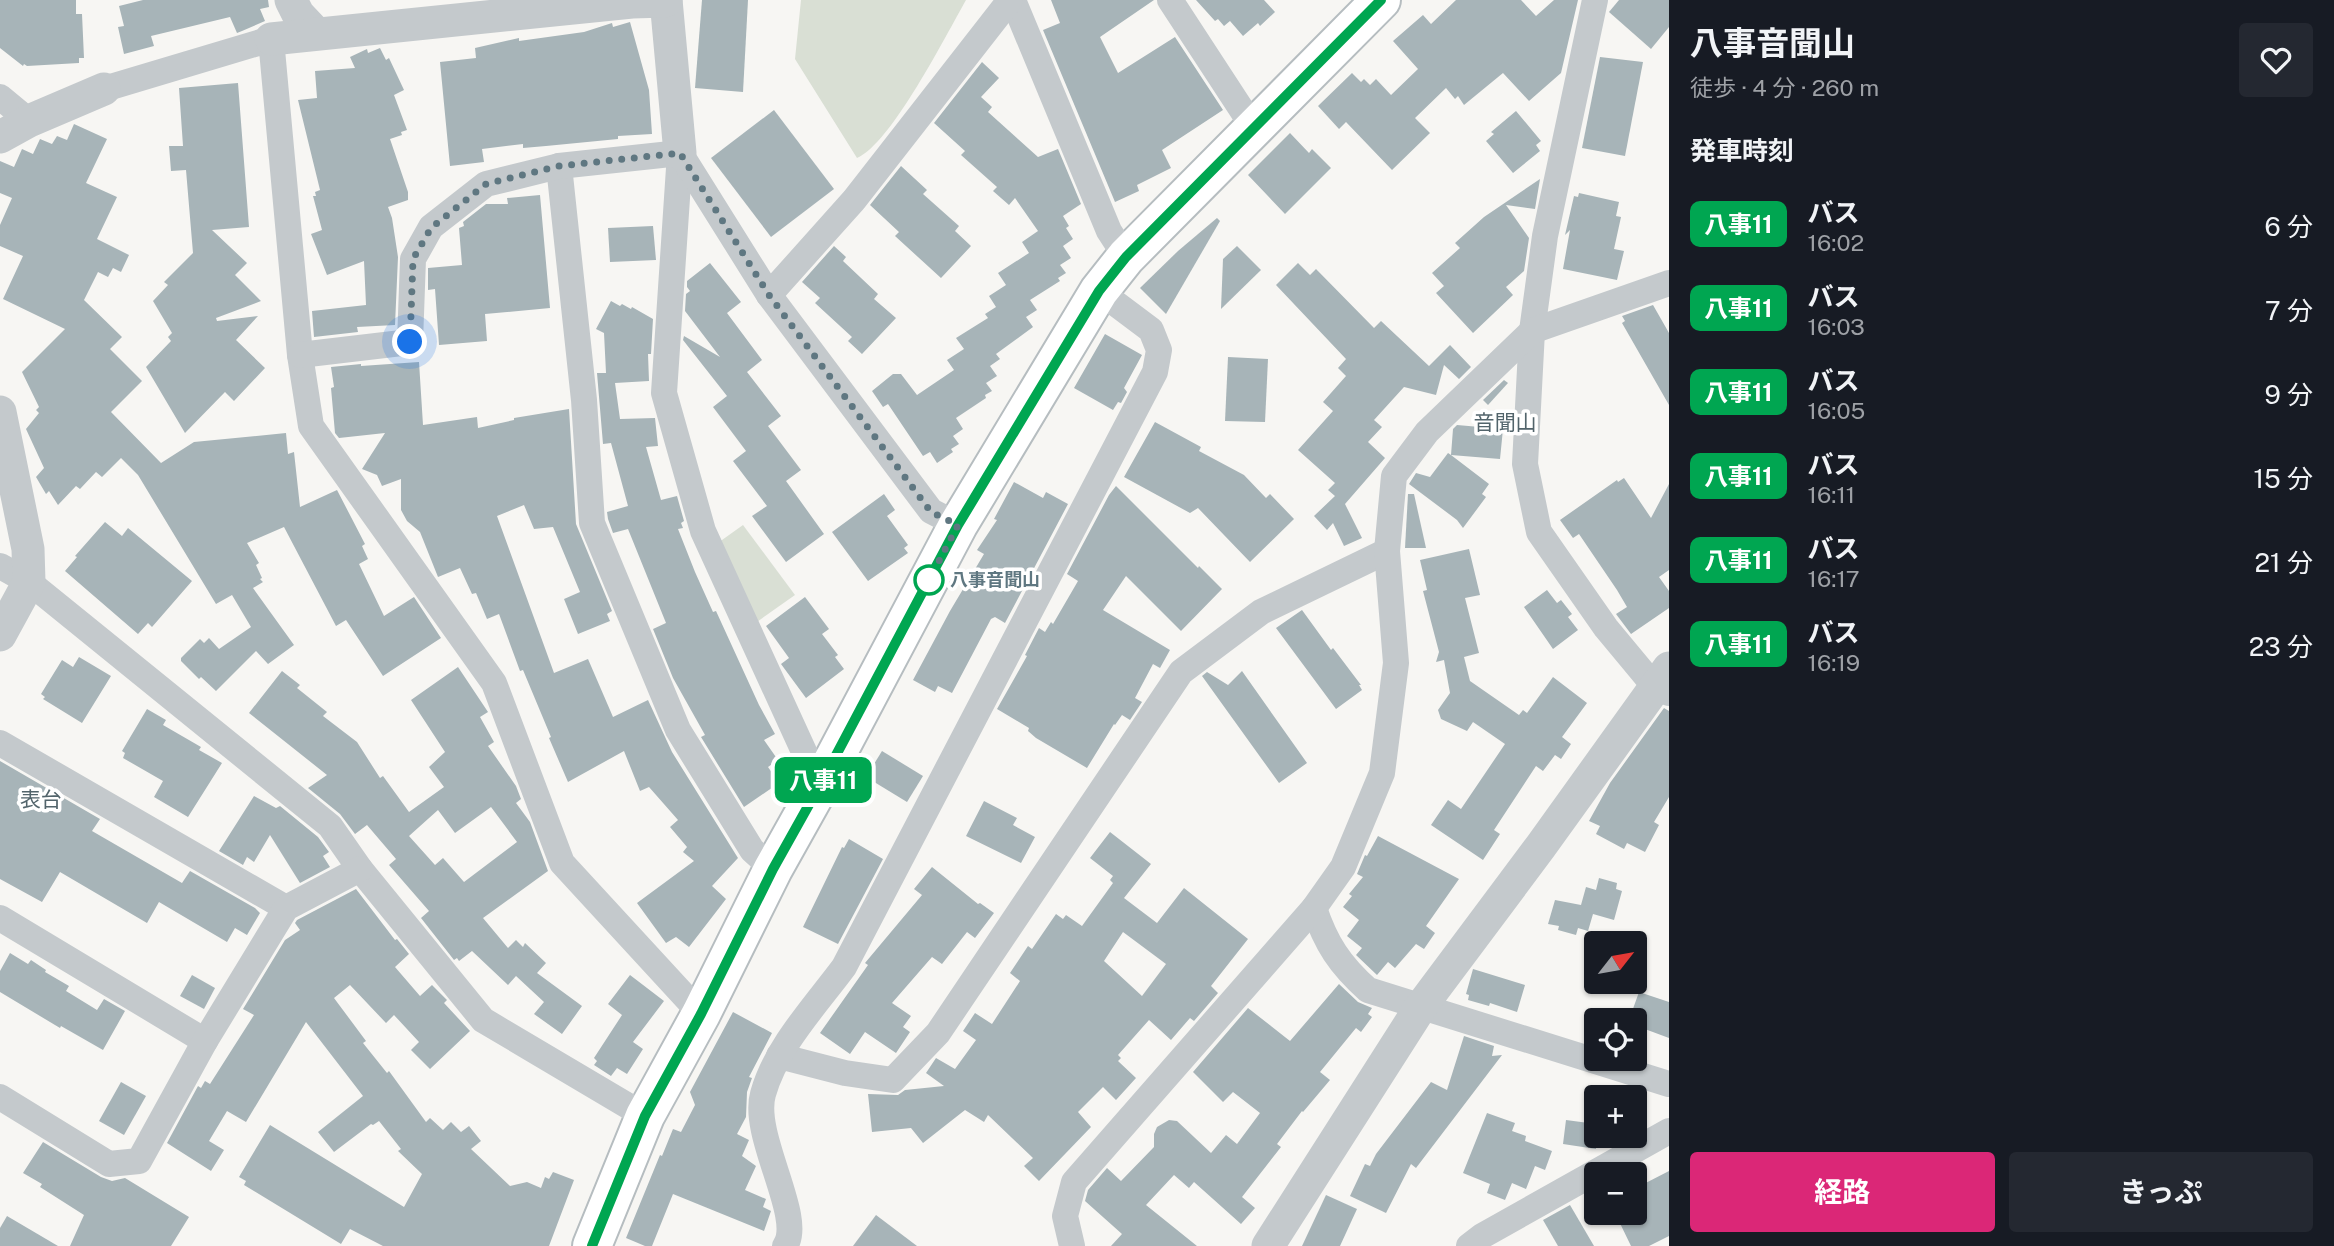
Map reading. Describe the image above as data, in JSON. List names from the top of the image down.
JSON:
{
  "districts": ["音聞山", "表台"],
  "places": ["八事音聞山"],
  "lines": ["bus line 八事11"],
  "north": "top right",
  "page": {
    "on_map": "八事11",
    "heading": [
      ["八事音聞山", "徒歩 · 4 分 · 260 m"],
      "発車時刻"
    ],
    "list": [
      {
        "mark": "八事11",
        "name": "バス",
        "note": "16:02",
        "value": "6 分"
      },
      {
        "mark": "八事11",
        "name": "バス",
        "note": "16:03",
        "value": "7 分"
      },
      {
        "mark": "八事11",
        "name": "バス",
        "note": "16:05",
        "value": "9 分"
      },
      {
        "mark": "八事11",
        "name": "バス",
        "note": "16:11",
        "value": "15 分"
      },
      {
        "mark": "八事11",
        "name": "バス",
        "note": "16:17",
        "value": "21 分"
      },
      {
        "mark": "八事11",
        "name": "バス",
        "note": "16:19",
        "value": "23 分"
      }
    ],
    "map_buttons": ["+", "−"],
    "buttons": ["経路", "きっぷ"]
  }
}
